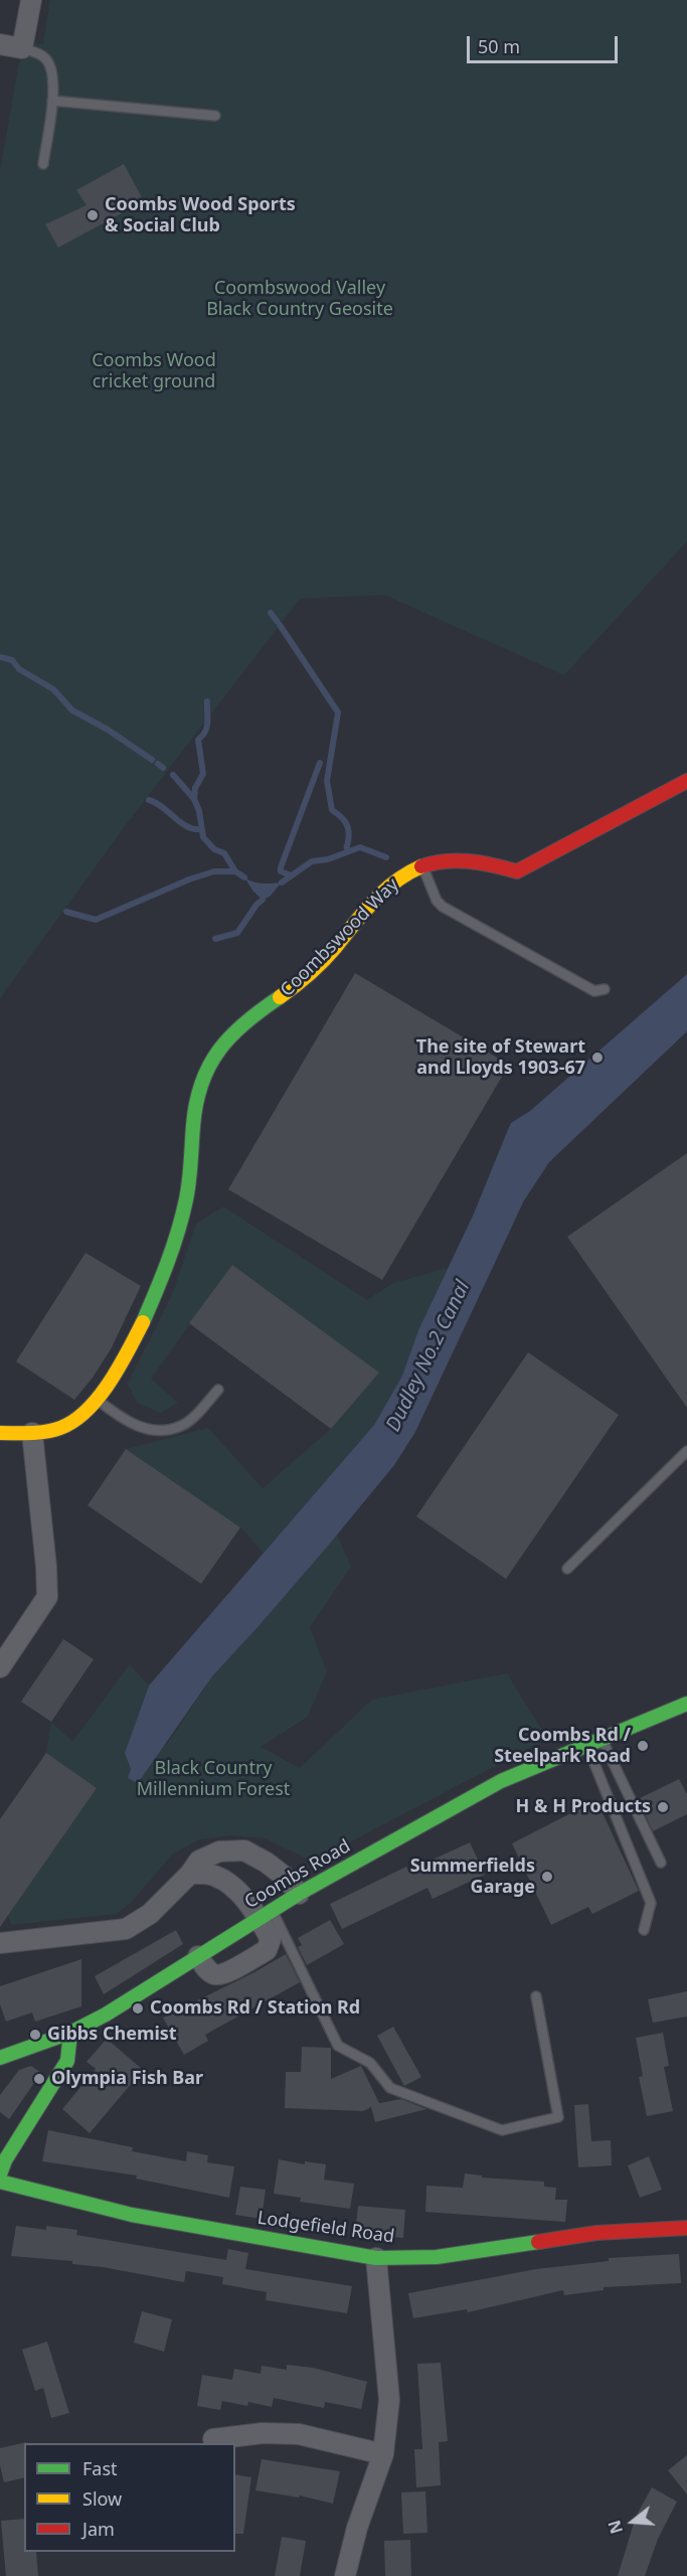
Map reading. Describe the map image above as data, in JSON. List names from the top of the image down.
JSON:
{
  "streets": {
    "street": ["Coombswood Way", "Coombs Road", "Lodgefield Road"]
  },
  "water": ["Dudley No.2 Canal"],
  "parks": ["Coombswood Valley Black Country Geosite", "Coombs Wood cricket ground", "Black Country Millennium Forest"],
  "places": [
    "Coombs Wood Sports & Social Club",
    "The site of Stewart and Lloyds 1903-67",
    "Coombs Rd / Steelpark Road",
    "H & H Products",
    "Summerfields Garage",
    "Coombs Rd / Station Rd",
    "Gibbs Chemist",
    "Olympia Fish Bar"
  ],
  "legend": ["Fast", "Slow", "Jam"],
  "scale_bar": "50 m",
  "north": "left"
}
